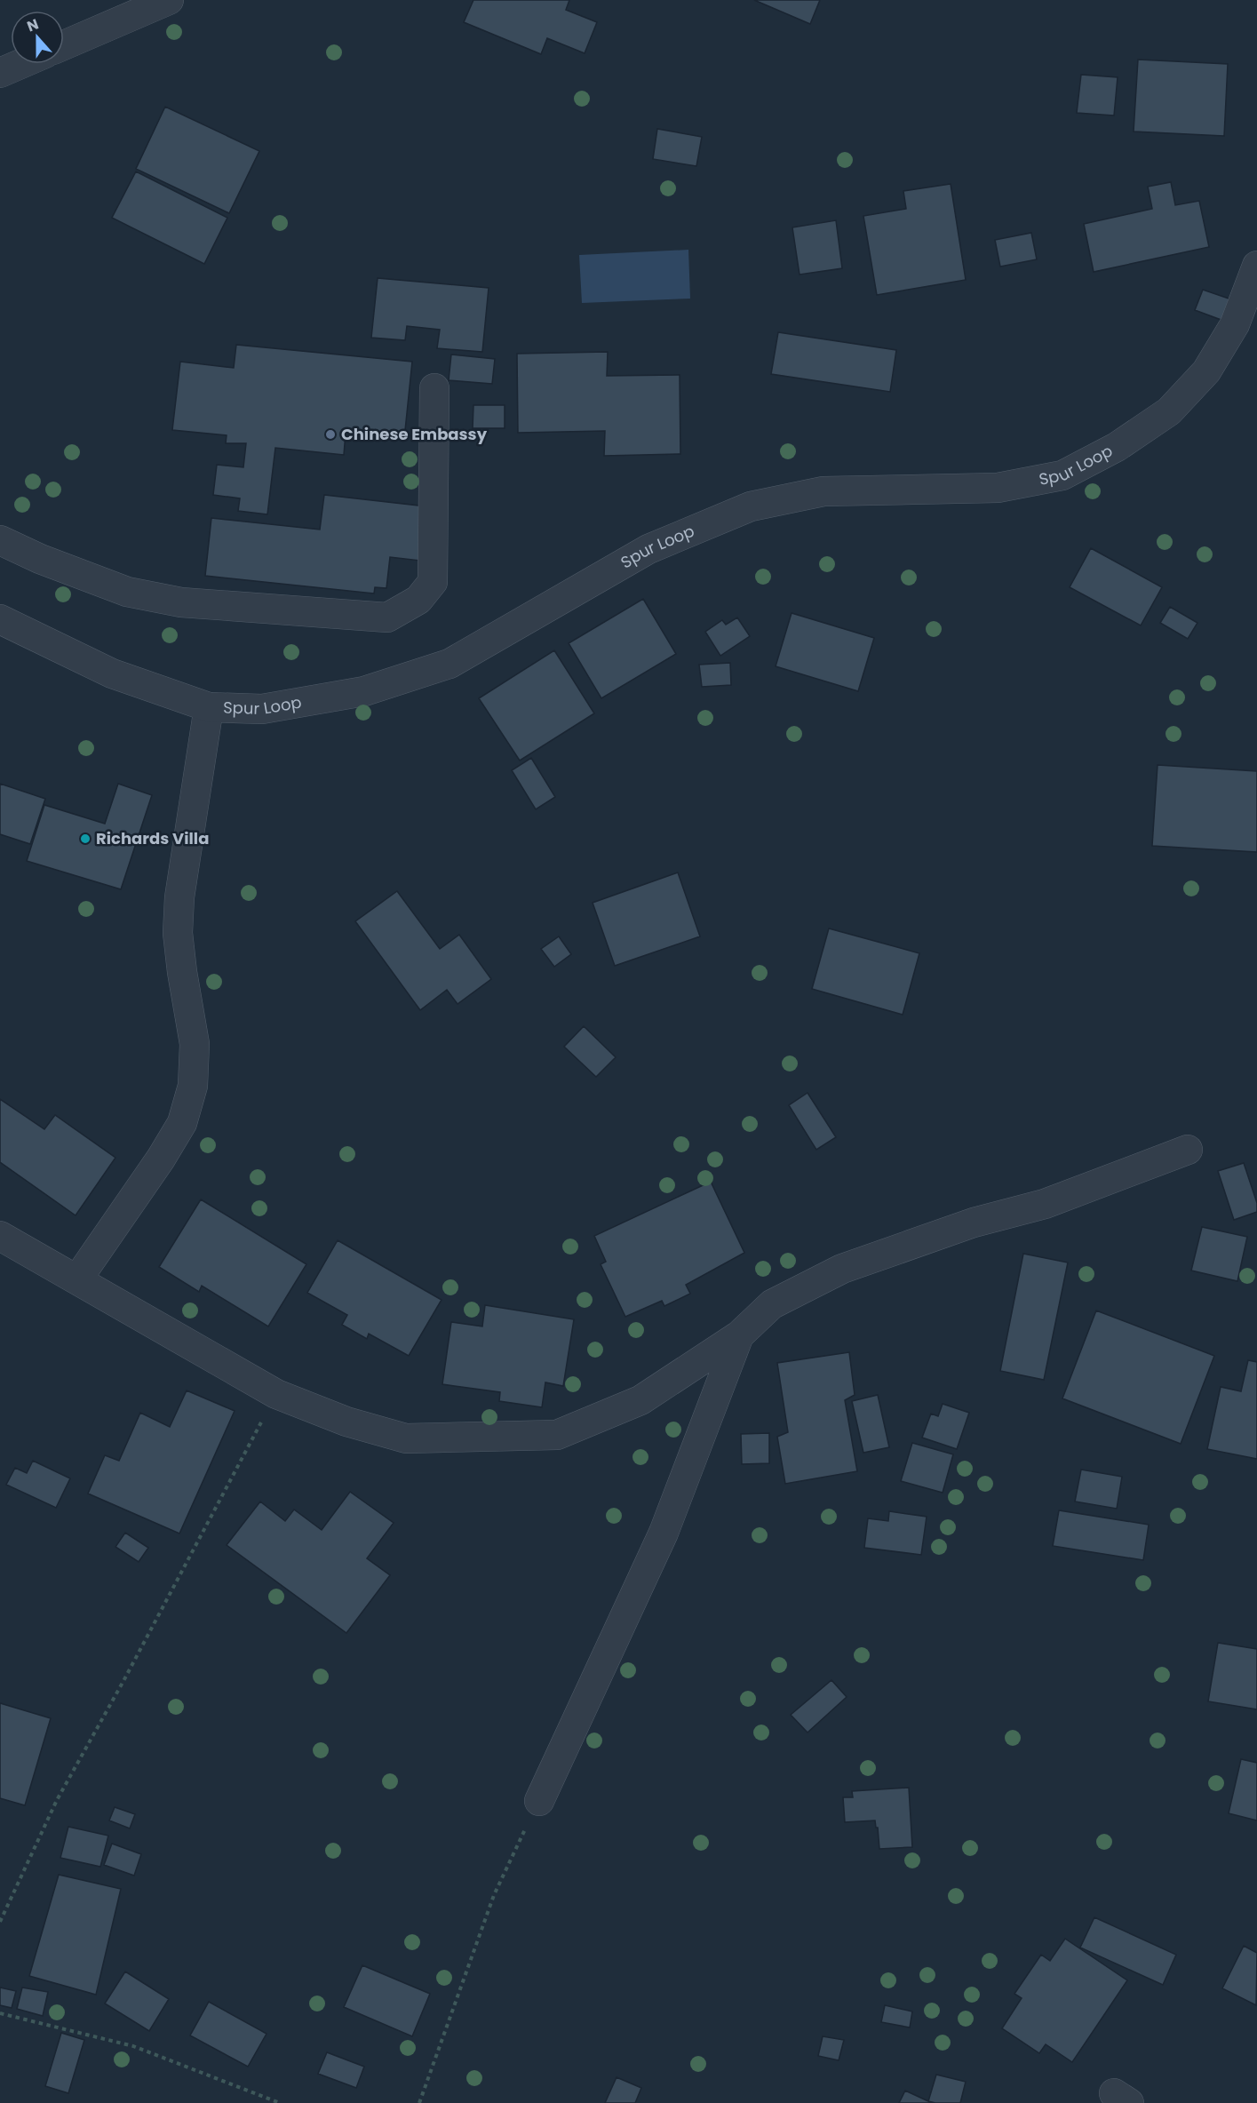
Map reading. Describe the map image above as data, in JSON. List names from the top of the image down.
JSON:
{
  "streets": {
    "street": ["Spur Loop"]
  },
  "places": ["Chinese Embassy", "Richards Villa"],
  "north": "top"
}
